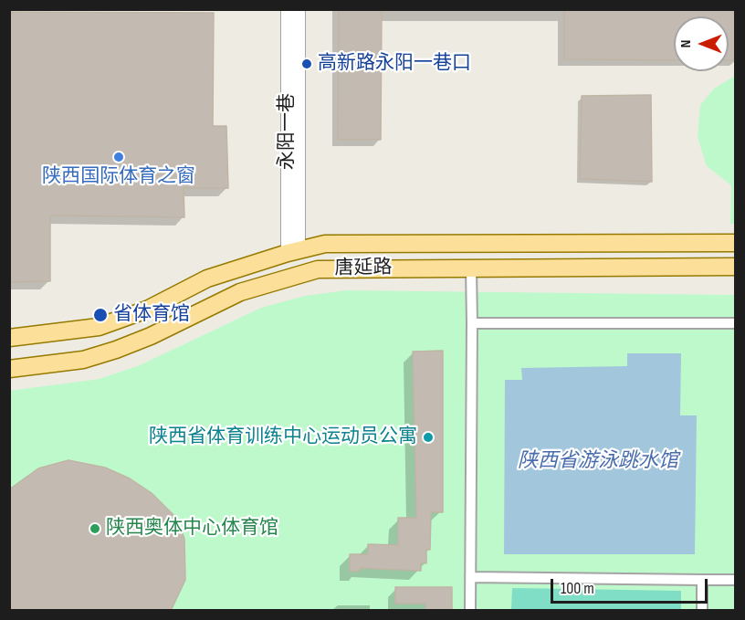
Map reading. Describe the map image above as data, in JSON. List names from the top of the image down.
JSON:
{
  "streets": {
    "main road": ["唐延路"],
    "street": ["永阳一巷"]
  },
  "crossings": [
    ["永阳一巷", "唐延路"]
  ],
  "water": ["陕西省游泳跳水馆"],
  "places": [
    "高新路永阳一巷口",
    "陕西国际体育之窗",
    "省体育馆",
    "陕西省体育训练中心运动员公寓",
    "陕西奥体中心体育馆"
  ],
  "scale_bar": "100 m",
  "north": "left"
}
